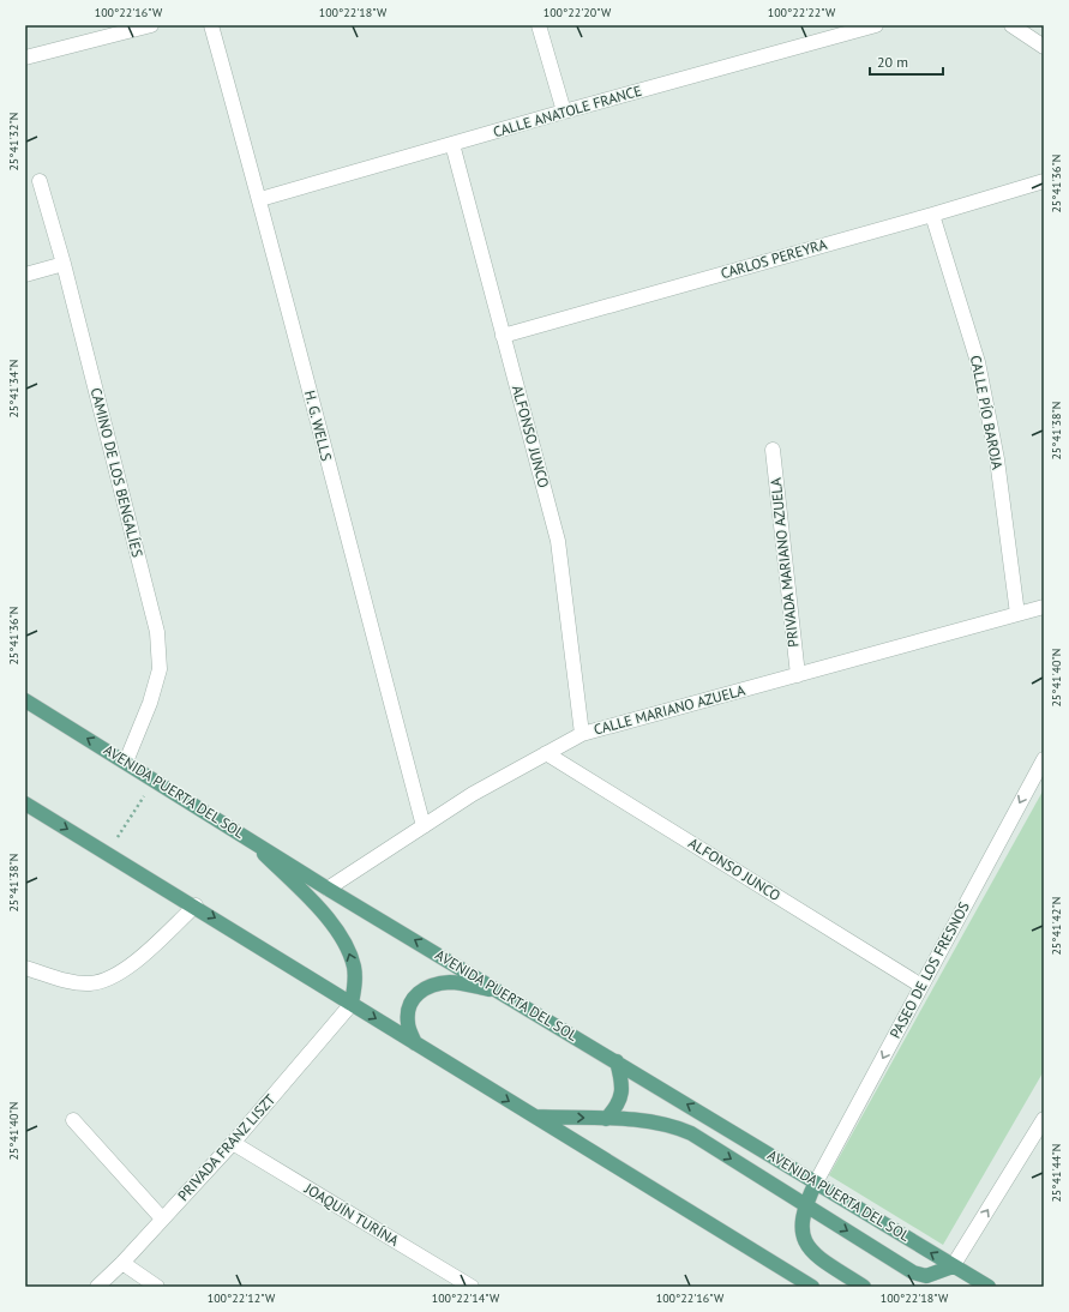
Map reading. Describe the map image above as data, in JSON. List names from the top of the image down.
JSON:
{
  "streets": {
    "main road": ["AVENIDA PUERTA DEL SOL"],
    "street": [
      "CALLE ANATOLE FRANCE",
      "CARLOS PEREYRA",
      "CALLE PÍO BAROJA",
      "H. G. WELLS",
      "ALFONSO JUNCO",
      "CAMINO DE LOS BENGALÍES",
      "PRIVADA MARIANO AZUELA",
      "CALLE MARIANO AZUELA",
      "PASEO DE LOS FRESNOS",
      "PRIVADA FRANZ LISZT",
      "JOAQUÍN TURÍNA"
    ]
  },
  "crossings": [
    ["CALLE ANATOLE FRANCE", "H. G. WELLS"],
    ["CALLE ANATOLE FRANCE", "ALFONSO JUNCO"],
    ["CARLOS PEREYRA", "CALLE PÍO BAROJA"],
    ["CARLOS PEREYRA", "ALFONSO JUNCO"],
    ["CALLE PÍO BAROJA", "CALLE MARIANO AZUELA"],
    ["H. G. WELLS", "CALLE MARIANO AZUELA"],
    ["ALFONSO JUNCO", "CALLE MARIANO AZUELA"],
    ["ALFONSO JUNCO", "PASEO DE LOS FRESNOS"],
    ["CAMINO DE LOS BENGALÍES", "AVENIDA PUERTA DEL SOL"],
    ["PRIVADA MARIANO AZUELA", "CALLE MARIANO AZUELA"],
    ["CALLE MARIANO AZUELA", "AVENIDA PUERTA DEL SOL"],
    ["AVENIDA PUERTA DEL SOL", "PASEO DE LOS FRESNOS"],
    ["PRIVADA FRANZ LISZT", "JOAQUÍN TURÍNA"]
  ],
  "one_way": ["PASEO DE LOS FRESNOS"],
  "scale_bar": "20 m",
  "coordinates": [
    "100°22'16\"W",
    "100°22'18\"W",
    "100°22'20\"W",
    "100°22'22\"W",
    "25°41'32\"N",
    "25°41'36\"N",
    "25°41'34\"N",
    "25°41'38\"N",
    "25°41'40\"N",
    "25°41'42\"N",
    "25°41'44\"N",
    "100°22'12\"W",
    "100°22'14\"W"
  ]
}
